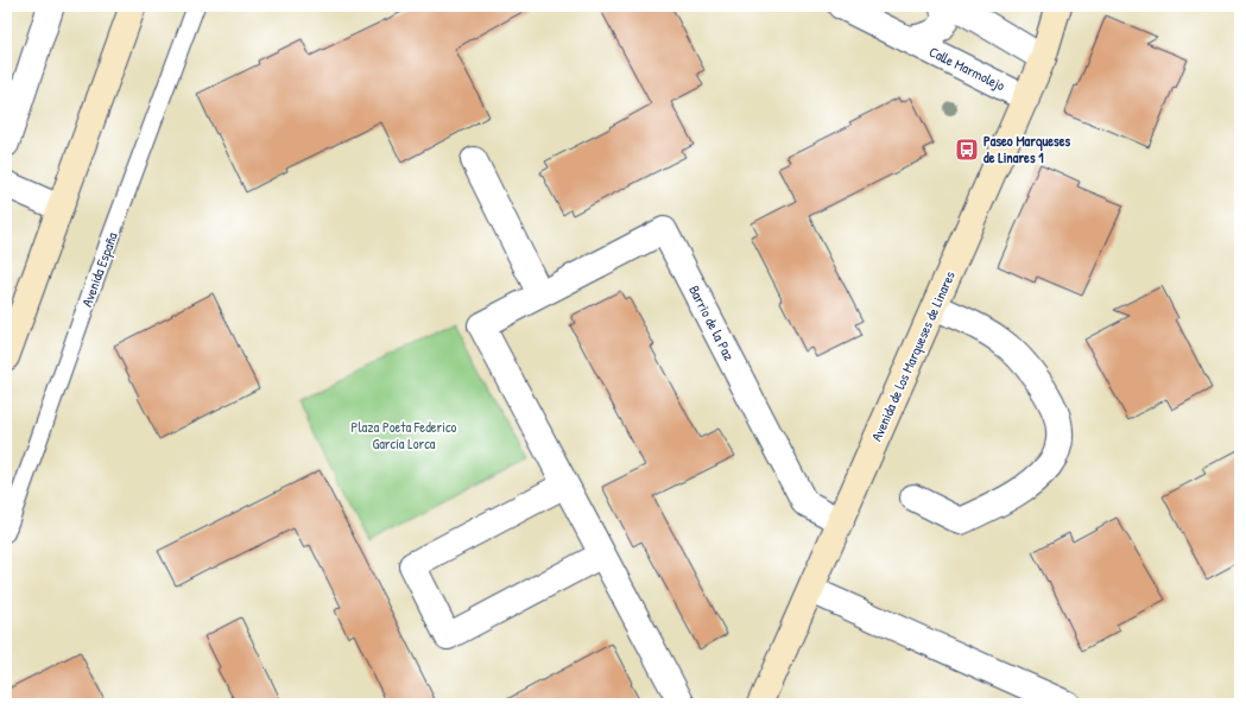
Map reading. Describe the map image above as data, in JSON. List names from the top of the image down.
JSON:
{
  "streets": {
    "main road": ["Avenida de los Marqueses de Linares"],
    "street": ["Calle Marmolejo", "Barrio de la Paz"],
    "lane": ["Avenida España"]
  },
  "crossings": [
    ["Calle Marmolejo", "Avenida de los Marqueses de Linares"],
    ["Barrio de la Paz", "Avenida de los Marqueses de Linares"]
  ],
  "parks": ["Plaza Poeta Federico García Lorca"],
  "places": {
    "bus stop": ["Paseo Marqueses de Linares 1"]
  }
}
